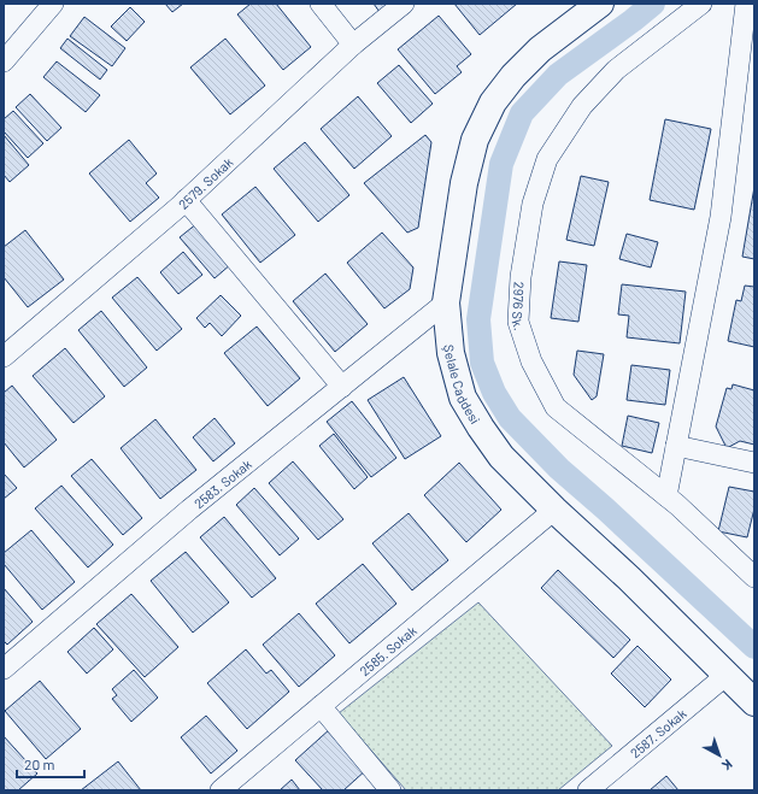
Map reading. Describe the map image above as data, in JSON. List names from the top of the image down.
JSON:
{
  "streets": {
    "street": [
      "2579. Sokak",
      "2976 Sk.",
      "Şelale Caddesi",
      "2583. Sokak",
      "2585. Sokak",
      "2587. Sokak"
    ]
  },
  "crossings": [
    ["Şelale Caddesi", "2583. Sokak"],
    ["Şelale Caddesi", "2585. Sokak"],
    ["Şelale Caddesi", "2587. Sokak"]
  ],
  "scale_bar": "20 m",
  "north": "bottom right"
}
